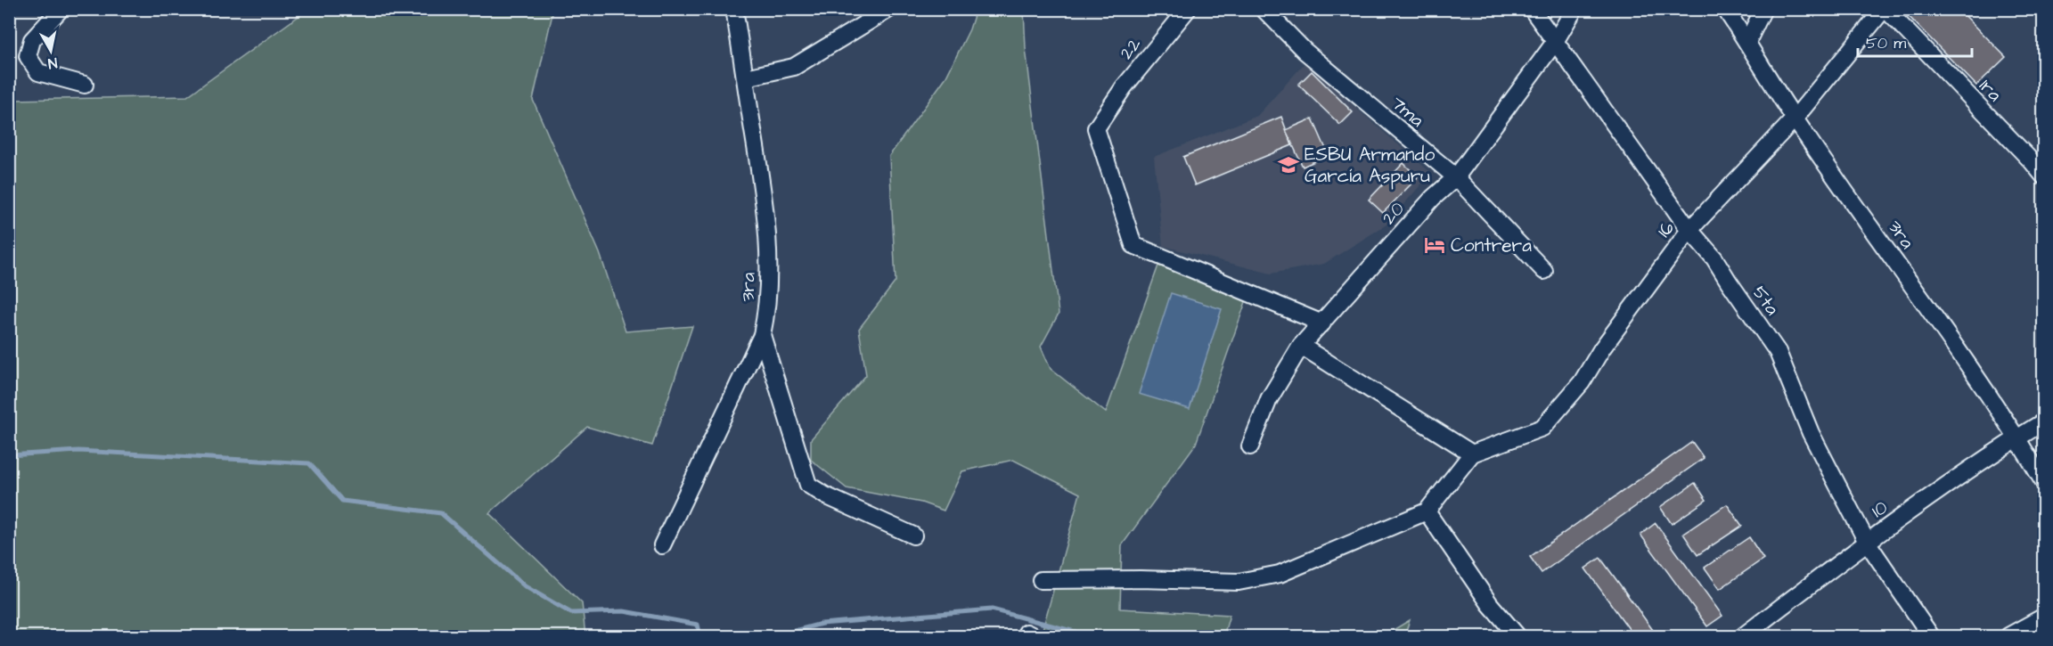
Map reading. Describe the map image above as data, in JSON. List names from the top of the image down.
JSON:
{
  "streets": {
    "street": [
      "22",
      "1ra",
      "7ma",
      "20",
      "16",
      "3ra",
      "5ta",
      "10"
    ]
  },
  "crossings": [
    ["22", "20"],
    ["1ra", "16"],
    ["7ma", "20"],
    ["20", "5ta"],
    ["16", "3ra"],
    ["16", "5ta"],
    ["3ra", "10"],
    ["5ta", "10"]
  ],
  "places": {
    "school or university": ["ESBU Armando García Aspuru"],
    "hotel": ["Contrera"]
  },
  "scale_bar": "50 m",
  "north": "bottom"
}
